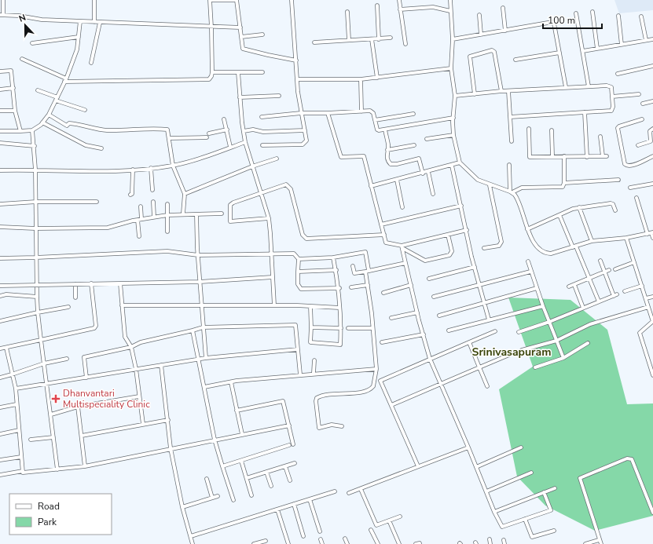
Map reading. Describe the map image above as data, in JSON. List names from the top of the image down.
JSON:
{
  "districts": ["Srinivasapuram"],
  "places": {
    "health": ["Dhanvantari Multispeciality Clinic"]
  },
  "legend": ["Road", "Park"],
  "scale_bar": "100 m",
  "north": "top"
}
